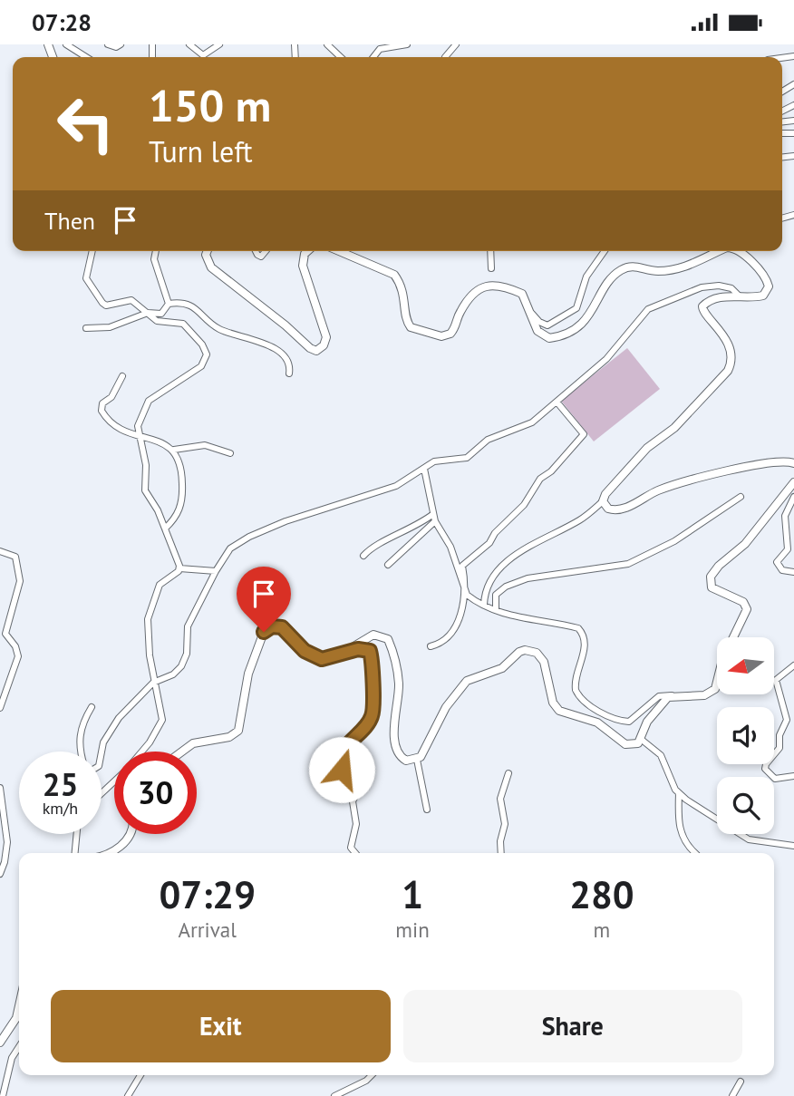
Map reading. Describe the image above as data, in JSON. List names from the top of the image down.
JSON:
{
  "north": "left",
  "page": {
    "status": "07:28",
    "turn": ["150 m", "Turn left"],
    "then": "Then",
    "speed": "25 km/h",
    "limit": "30",
    "eta": [
      "07:29",
      "Arrival",
      "1",
      "min",
      "280",
      "m"
    ],
    "buttons": ["Exit", "Share"]
  }
}
